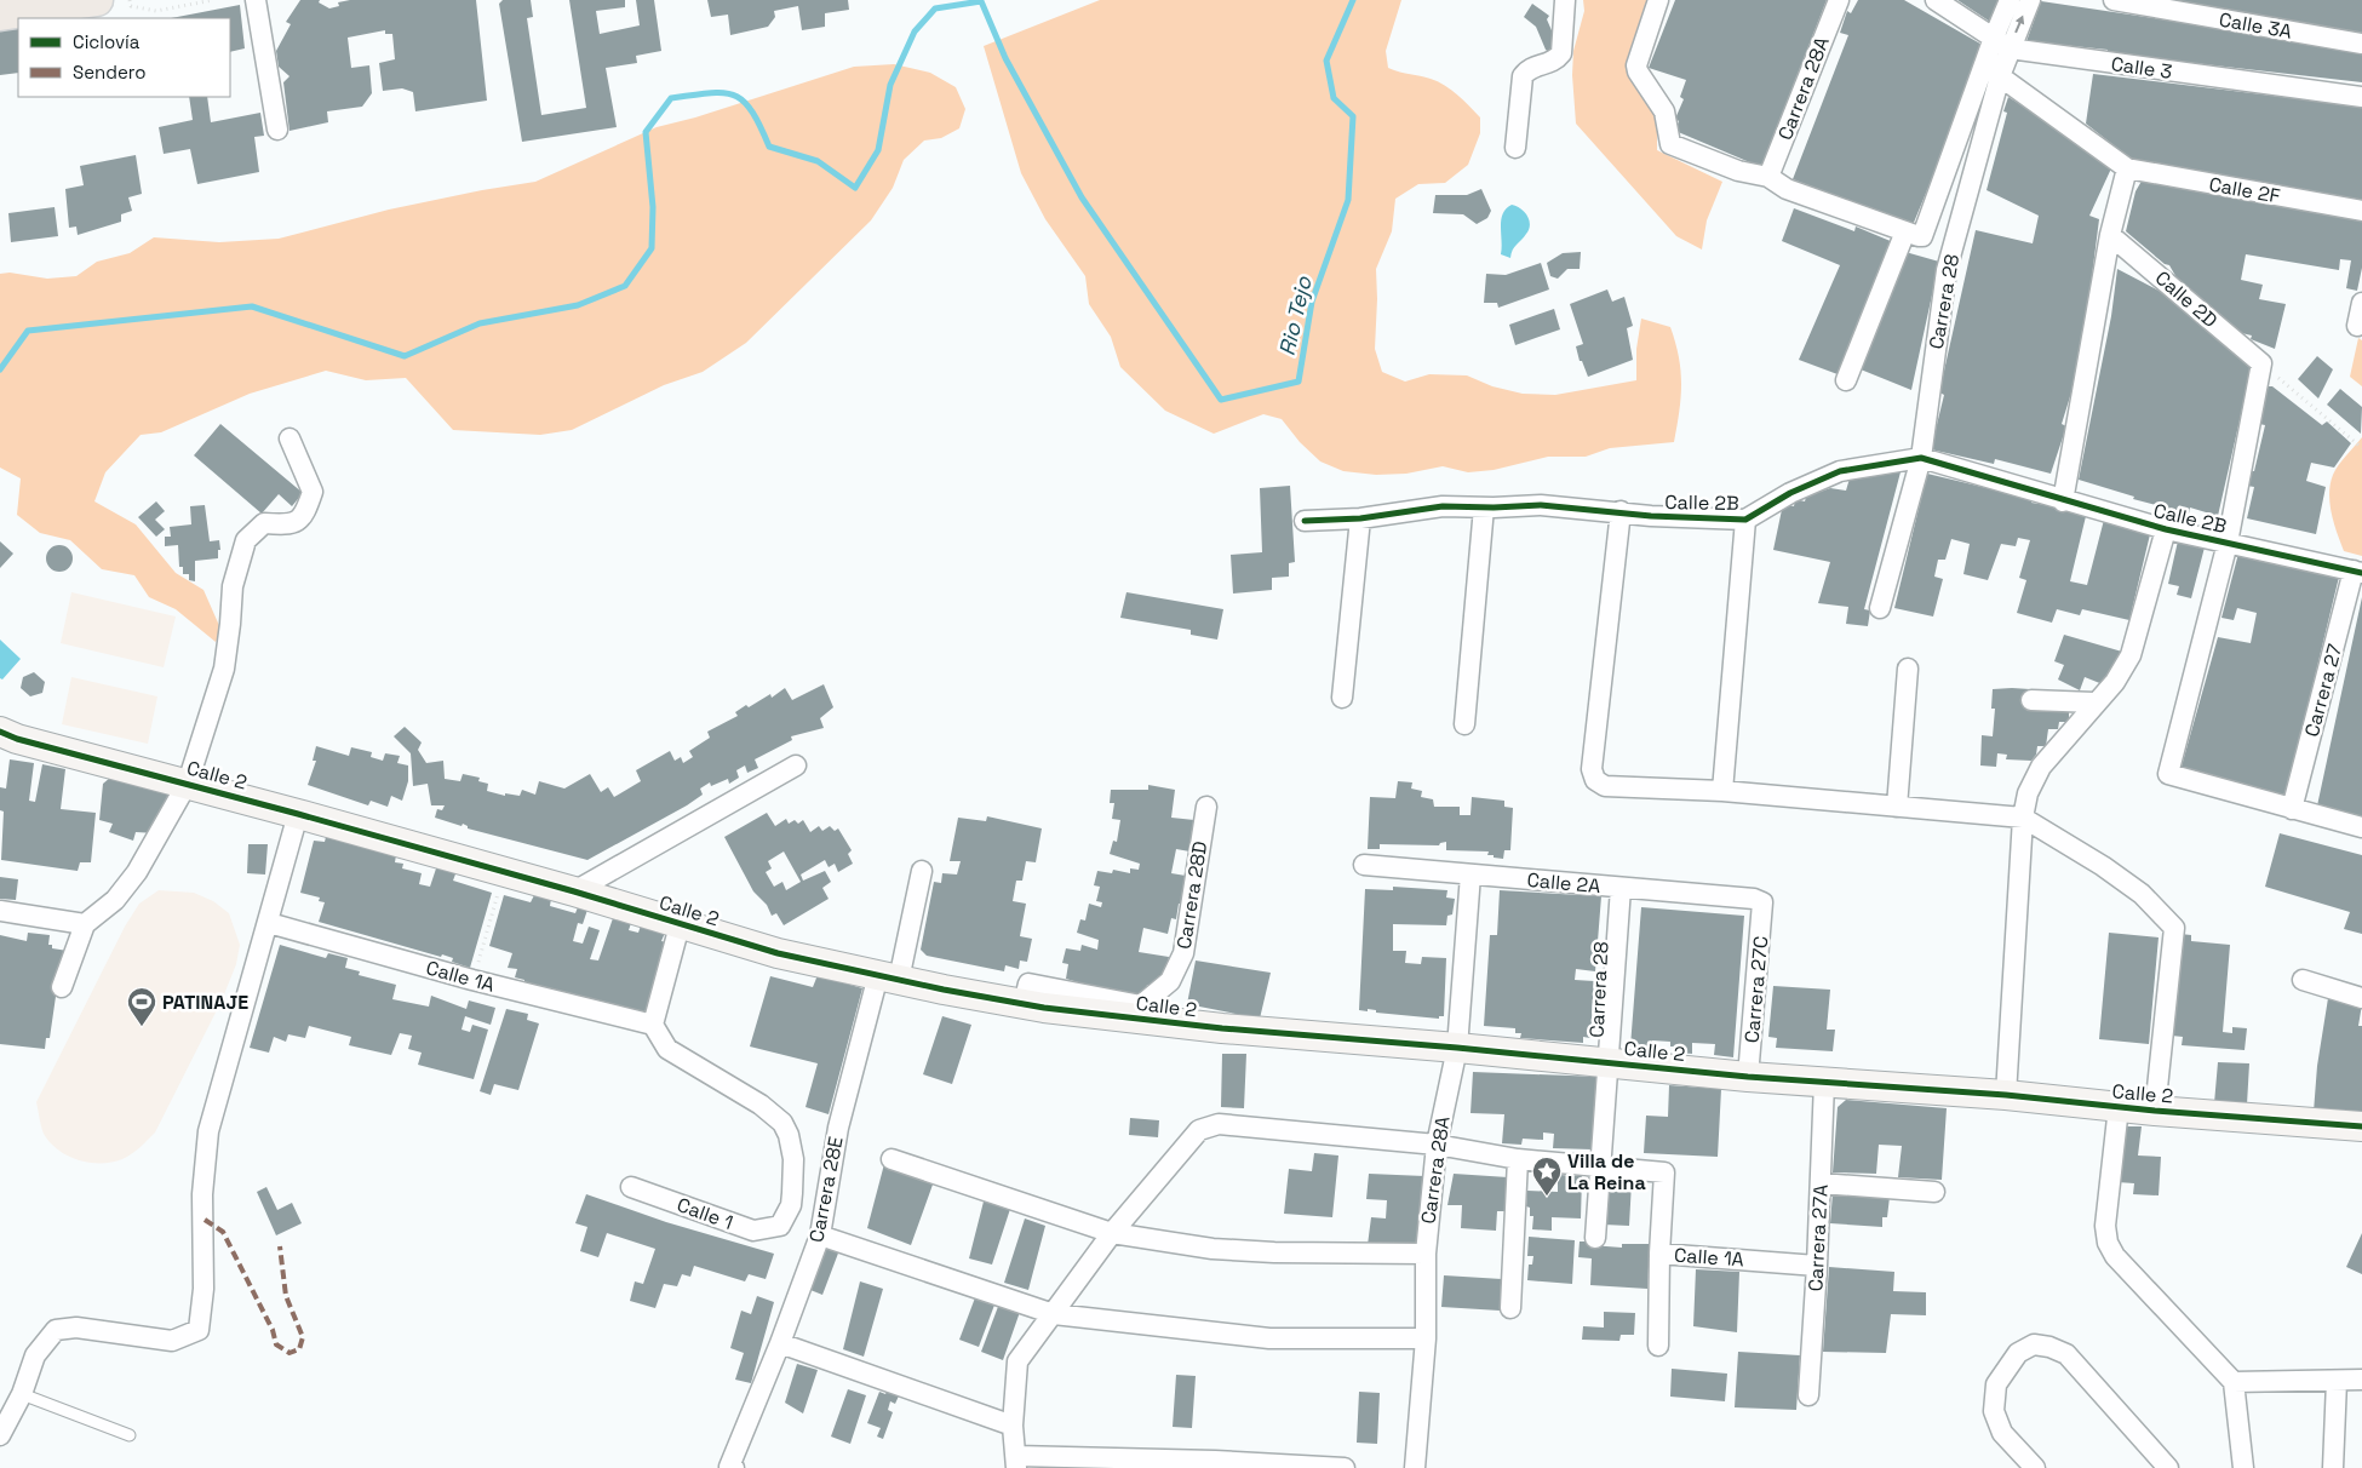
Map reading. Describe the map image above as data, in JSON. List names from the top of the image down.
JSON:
{
  "streets": {
    "street": [
      "Calle 3A",
      "Calle 3",
      "Carrera 28A",
      "Calle 2F",
      "Calle 2D",
      "Carrera 28",
      "Calle 2B",
      "Carrera 27",
      "Calle 2",
      "Calle 2A",
      "Carrera 28D",
      "Calle 1A",
      "Carrera 27C",
      "Carrera 28E",
      "Calle 1",
      "Carrera 27A"
    ]
  },
  "crossings": [
    ["Calle 3", "Carrera 28"],
    ["Carrera 28A", "Calle 2"],
    ["Carrera 28A", "Calle 2A"],
    ["Carrera 28A", "Calle 1A"],
    ["Carrera 28", "Calle 2B"],
    ["Carrera 28", "Calle 2"],
    ["Carrera 28", "Calle 2A"],
    ["Carrera 28", "Calle 1A"],
    ["Calle 2B", "Carrera 27"],
    ["Calle 2", "Carrera 28D"],
    ["Calle 2", "Carrera 27C"],
    ["Calle 2", "Carrera 28E"],
    ["Calle 2", "Carrera 27A"],
    ["Calle 2A", "Carrera 27C"],
    ["Calle 1A", "Calle 1"],
    ["Calle 1A", "Carrera 27A"]
  ],
  "water": ["Rio Tejo"],
  "places": {
    "sports": ["PATINAJE"],
    "place": ["Villa de La Reina"]
  },
  "legend": ["Ciclovía", "Sendero"]
}
